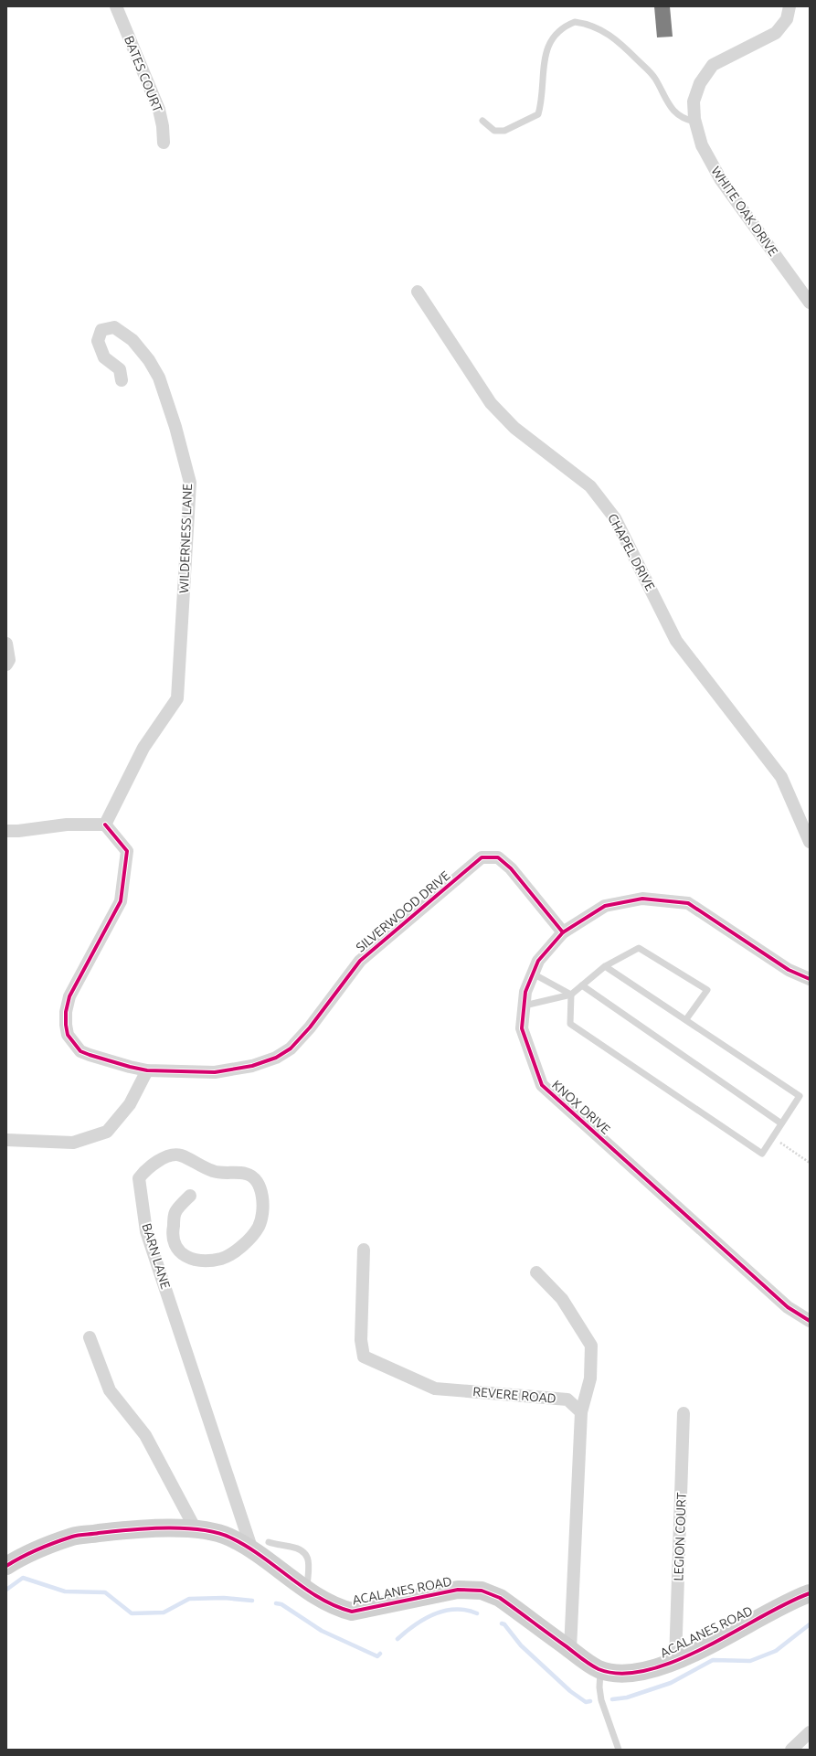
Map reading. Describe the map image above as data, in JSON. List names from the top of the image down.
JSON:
{
  "streets": {
    "street": [
      "BATES COURT",
      "WHITE OAK DRIVE",
      "WILDERNESS LANE",
      "CHAPEL DRIVE",
      "SILVERWOOD DRIVE",
      "KNOX DRIVE",
      "BARN LANE",
      "REVERE ROAD",
      "LEGION COURT",
      "ACALANES ROAD"
    ]
  },
  "crossings": [
    ["WILDERNESS LANE", "SILVERWOOD DRIVE"],
    ["SILVERWOOD DRIVE", "KNOX DRIVE"],
    ["BARN LANE", "ACALANES ROAD"],
    ["LEGION COURT", "ACALANES ROAD"]
  ]
}
